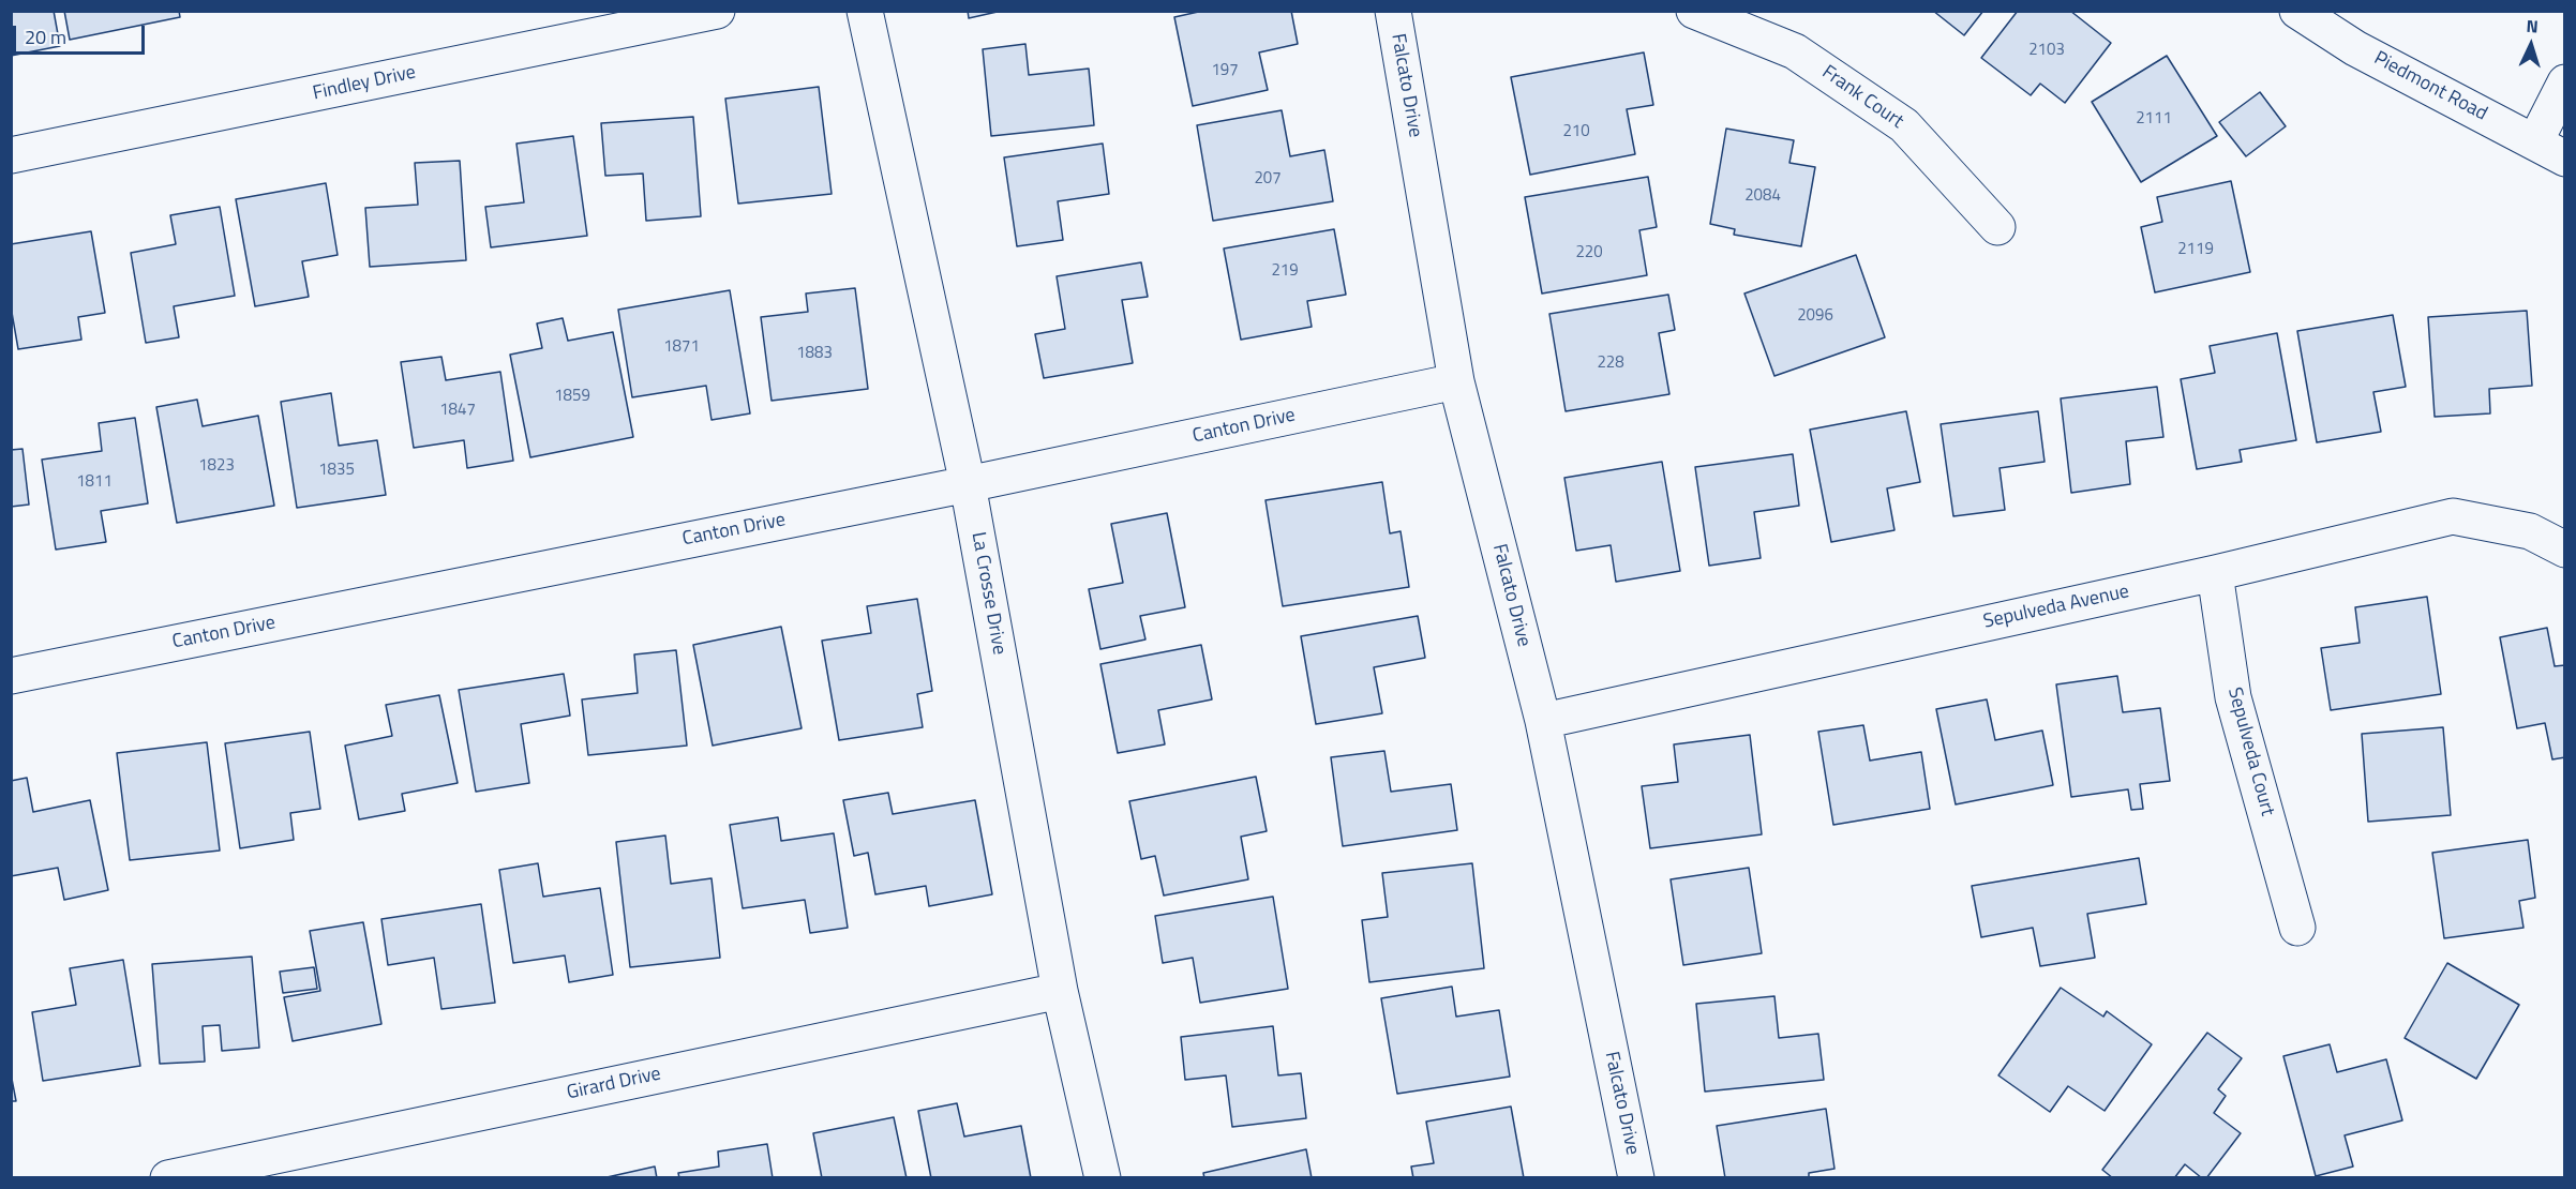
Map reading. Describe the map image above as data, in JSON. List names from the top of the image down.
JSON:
{
  "streets": {
    "street": [
      "Findley Drive",
      "Falcato Drive",
      "Piedmont Road",
      "Frank Court",
      "Canton Drive",
      "La Crosse Drive",
      "Sepulveda Avenue",
      "Sepulveda Court",
      "Girard Drive"
    ]
  },
  "crossings": [
    ["Falcato Drive", "Canton Drive"],
    ["Falcato Drive", "Sepulveda Avenue"],
    ["Canton Drive", "La Crosse Drive"],
    ["La Crosse Drive", "Girard Drive"],
    ["Sepulveda Avenue", "Sepulveda Court"]
  ],
  "house_numbers": [
    "2103",
    "197",
    "2111",
    "210",
    "207",
    "2084",
    "2119",
    "220",
    "219",
    "2096",
    "1871",
    "1883",
    "228",
    "1859",
    "1847",
    "1823",
    "1835",
    "1811"
  ],
  "scale_bar": "20 m",
  "north": "top"
}
